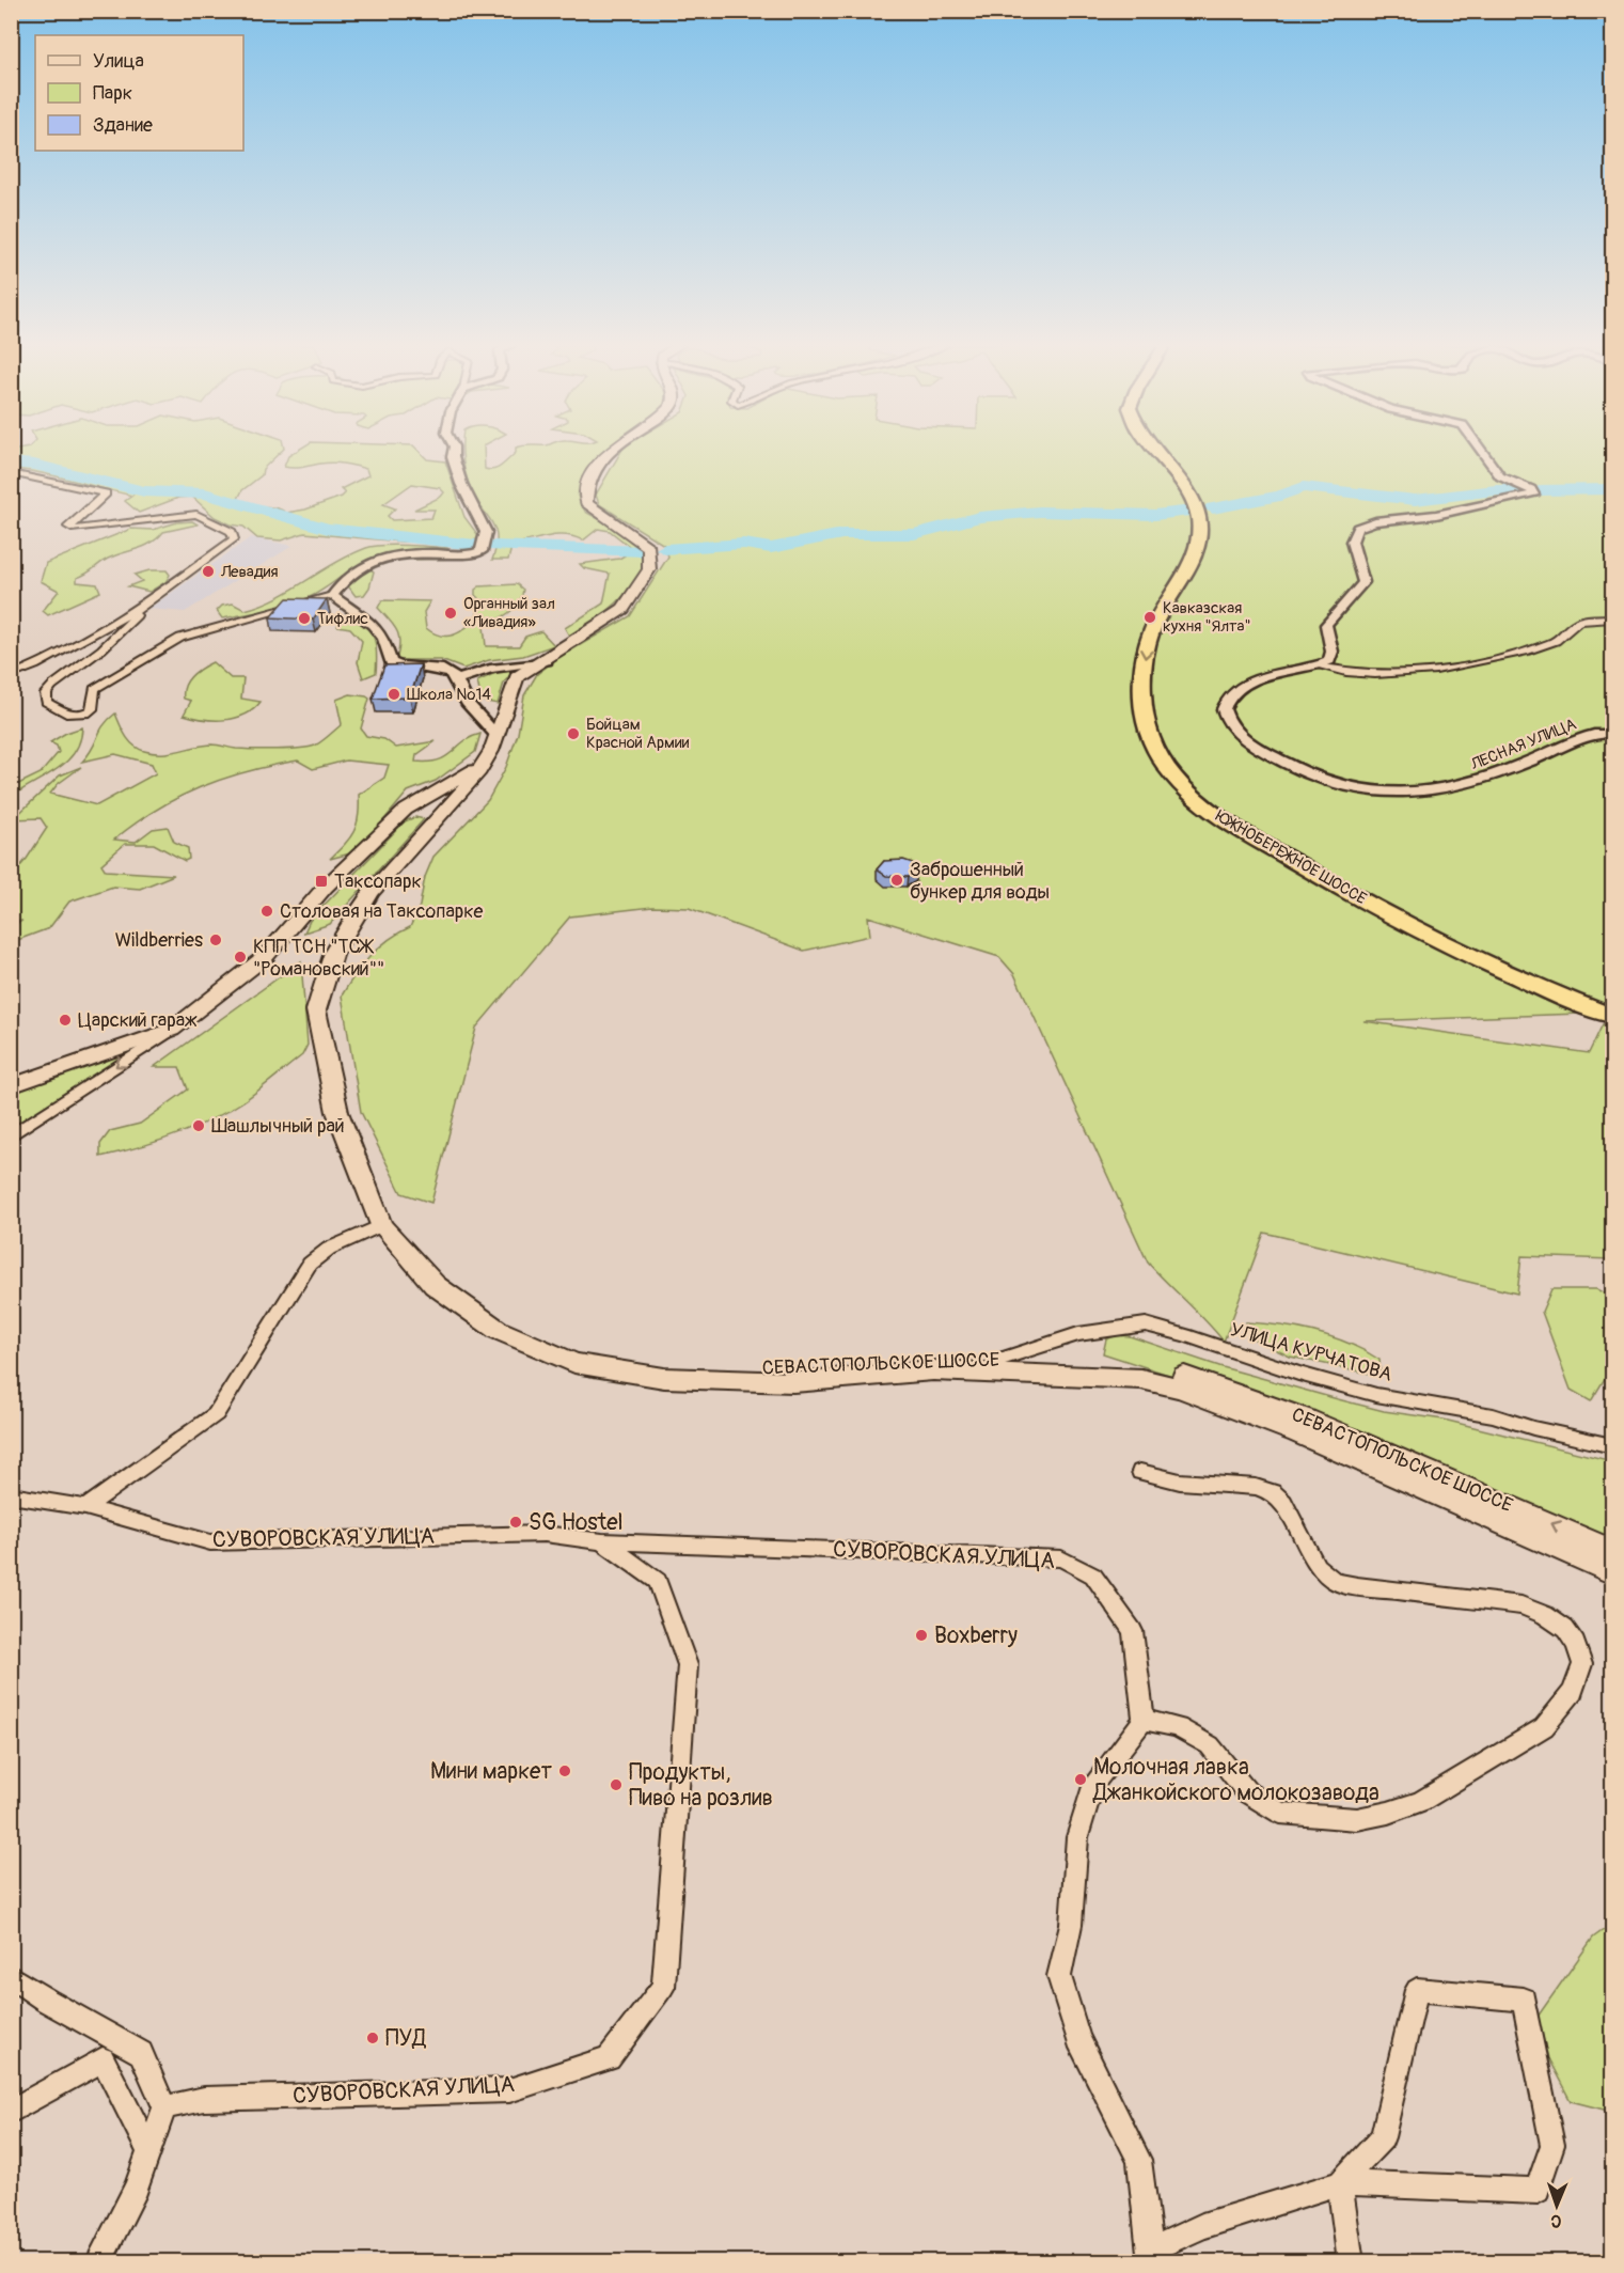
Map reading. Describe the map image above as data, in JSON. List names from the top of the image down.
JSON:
{
  "streets": {
    "highway": ["ЮЖНОБЕРЕЖНОЕ ШОССЕ"],
    "main road": ["СЕВАСТОПОЛЬСКОЕ ШОССЕ"],
    "street": ["ЛЕСНАЯ УЛИЦА", "УЛИЦА КУРЧАТОВА", "СУВОРОВСКАЯ УЛИЦА"]
  },
  "crossings": [
    ["УЛИЦА КУРЧАТОВА", "СЕВАСТОПОЛЬСКОЕ ШОССЕ"]
  ],
  "one_way": ["ЮЖНОБЕРЕЖНОЕ ШОССЕ"],
  "places": {
    "other": [
      "Левадия",
      "Органный зал «Ливадия»",
      "Кавказская кухня \"Ялта\"",
      "Тифлис",
      "Школа №14",
      "Бойцам Красной Армии",
      "Заброшенный бункер для воды",
      "Столовая на Таксопарке",
      "Wildberries",
      "КПП ТСН \"ТСЖ \"Романовский\"\"",
      "Царский гараж",
      "Шашлычный рай",
      "SG Hostel",
      "Boxberry",
      "Мини маркет",
      "Молочная лавка Джанкойского молокозавода",
      "Продукты, Пиво на розлив",
      "ПУД"
    ],
    "transit": ["Таксопарк"]
  },
  "legend": ["Улица", "Парк", "Здание"],
  "north": "bottom"
}
